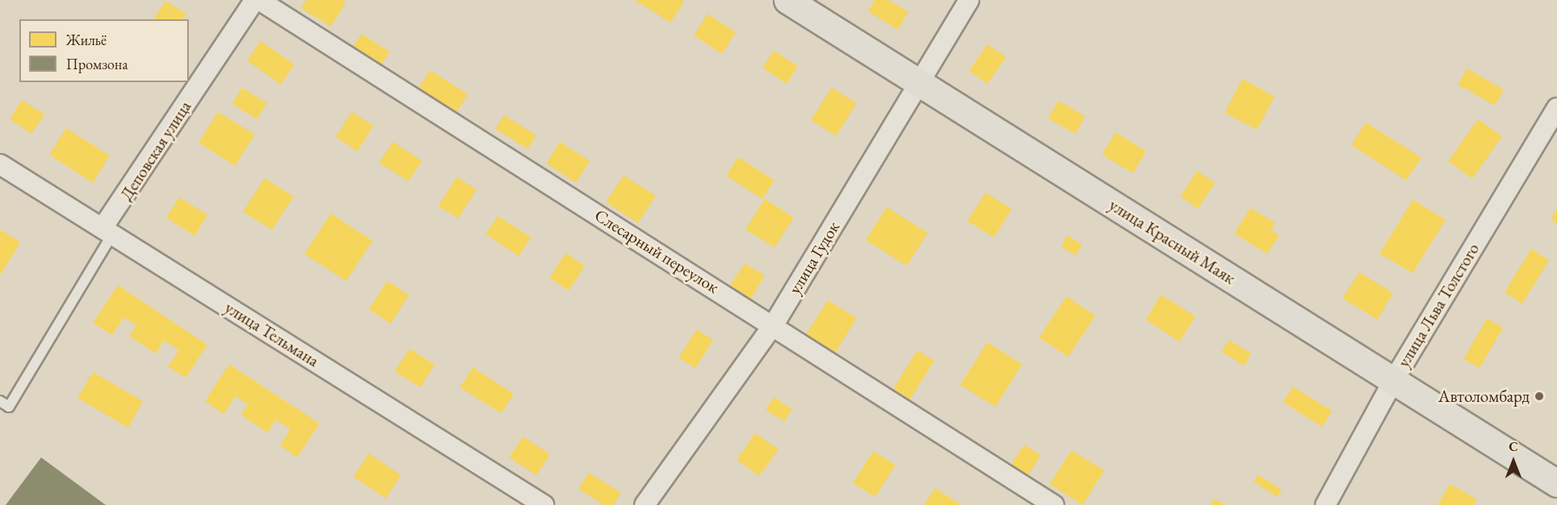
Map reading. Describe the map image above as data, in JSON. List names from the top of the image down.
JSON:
{
  "streets": {
    "main road": ["улица Красный Маяк"],
    "street": [
      "Деповская улица",
      "Слесарный переулок",
      "улица Гудок",
      "улица Льва Толстого",
      "улица Тельмана"
    ]
  },
  "crossings": [
    ["Деповская улица", "Слесарный переулок"],
    ["Деповская улица", "улица Тельмана"],
    ["улица Красный Маяк", "улица Гудок"],
    ["улица Красный Маяк", "улица Льва Толстого"],
    ["Слесарный переулок", "улица Гудок"]
  ],
  "places": ["Автоломбард"],
  "legend": ["Жильё", "Промзона"],
  "north": "top"
}
